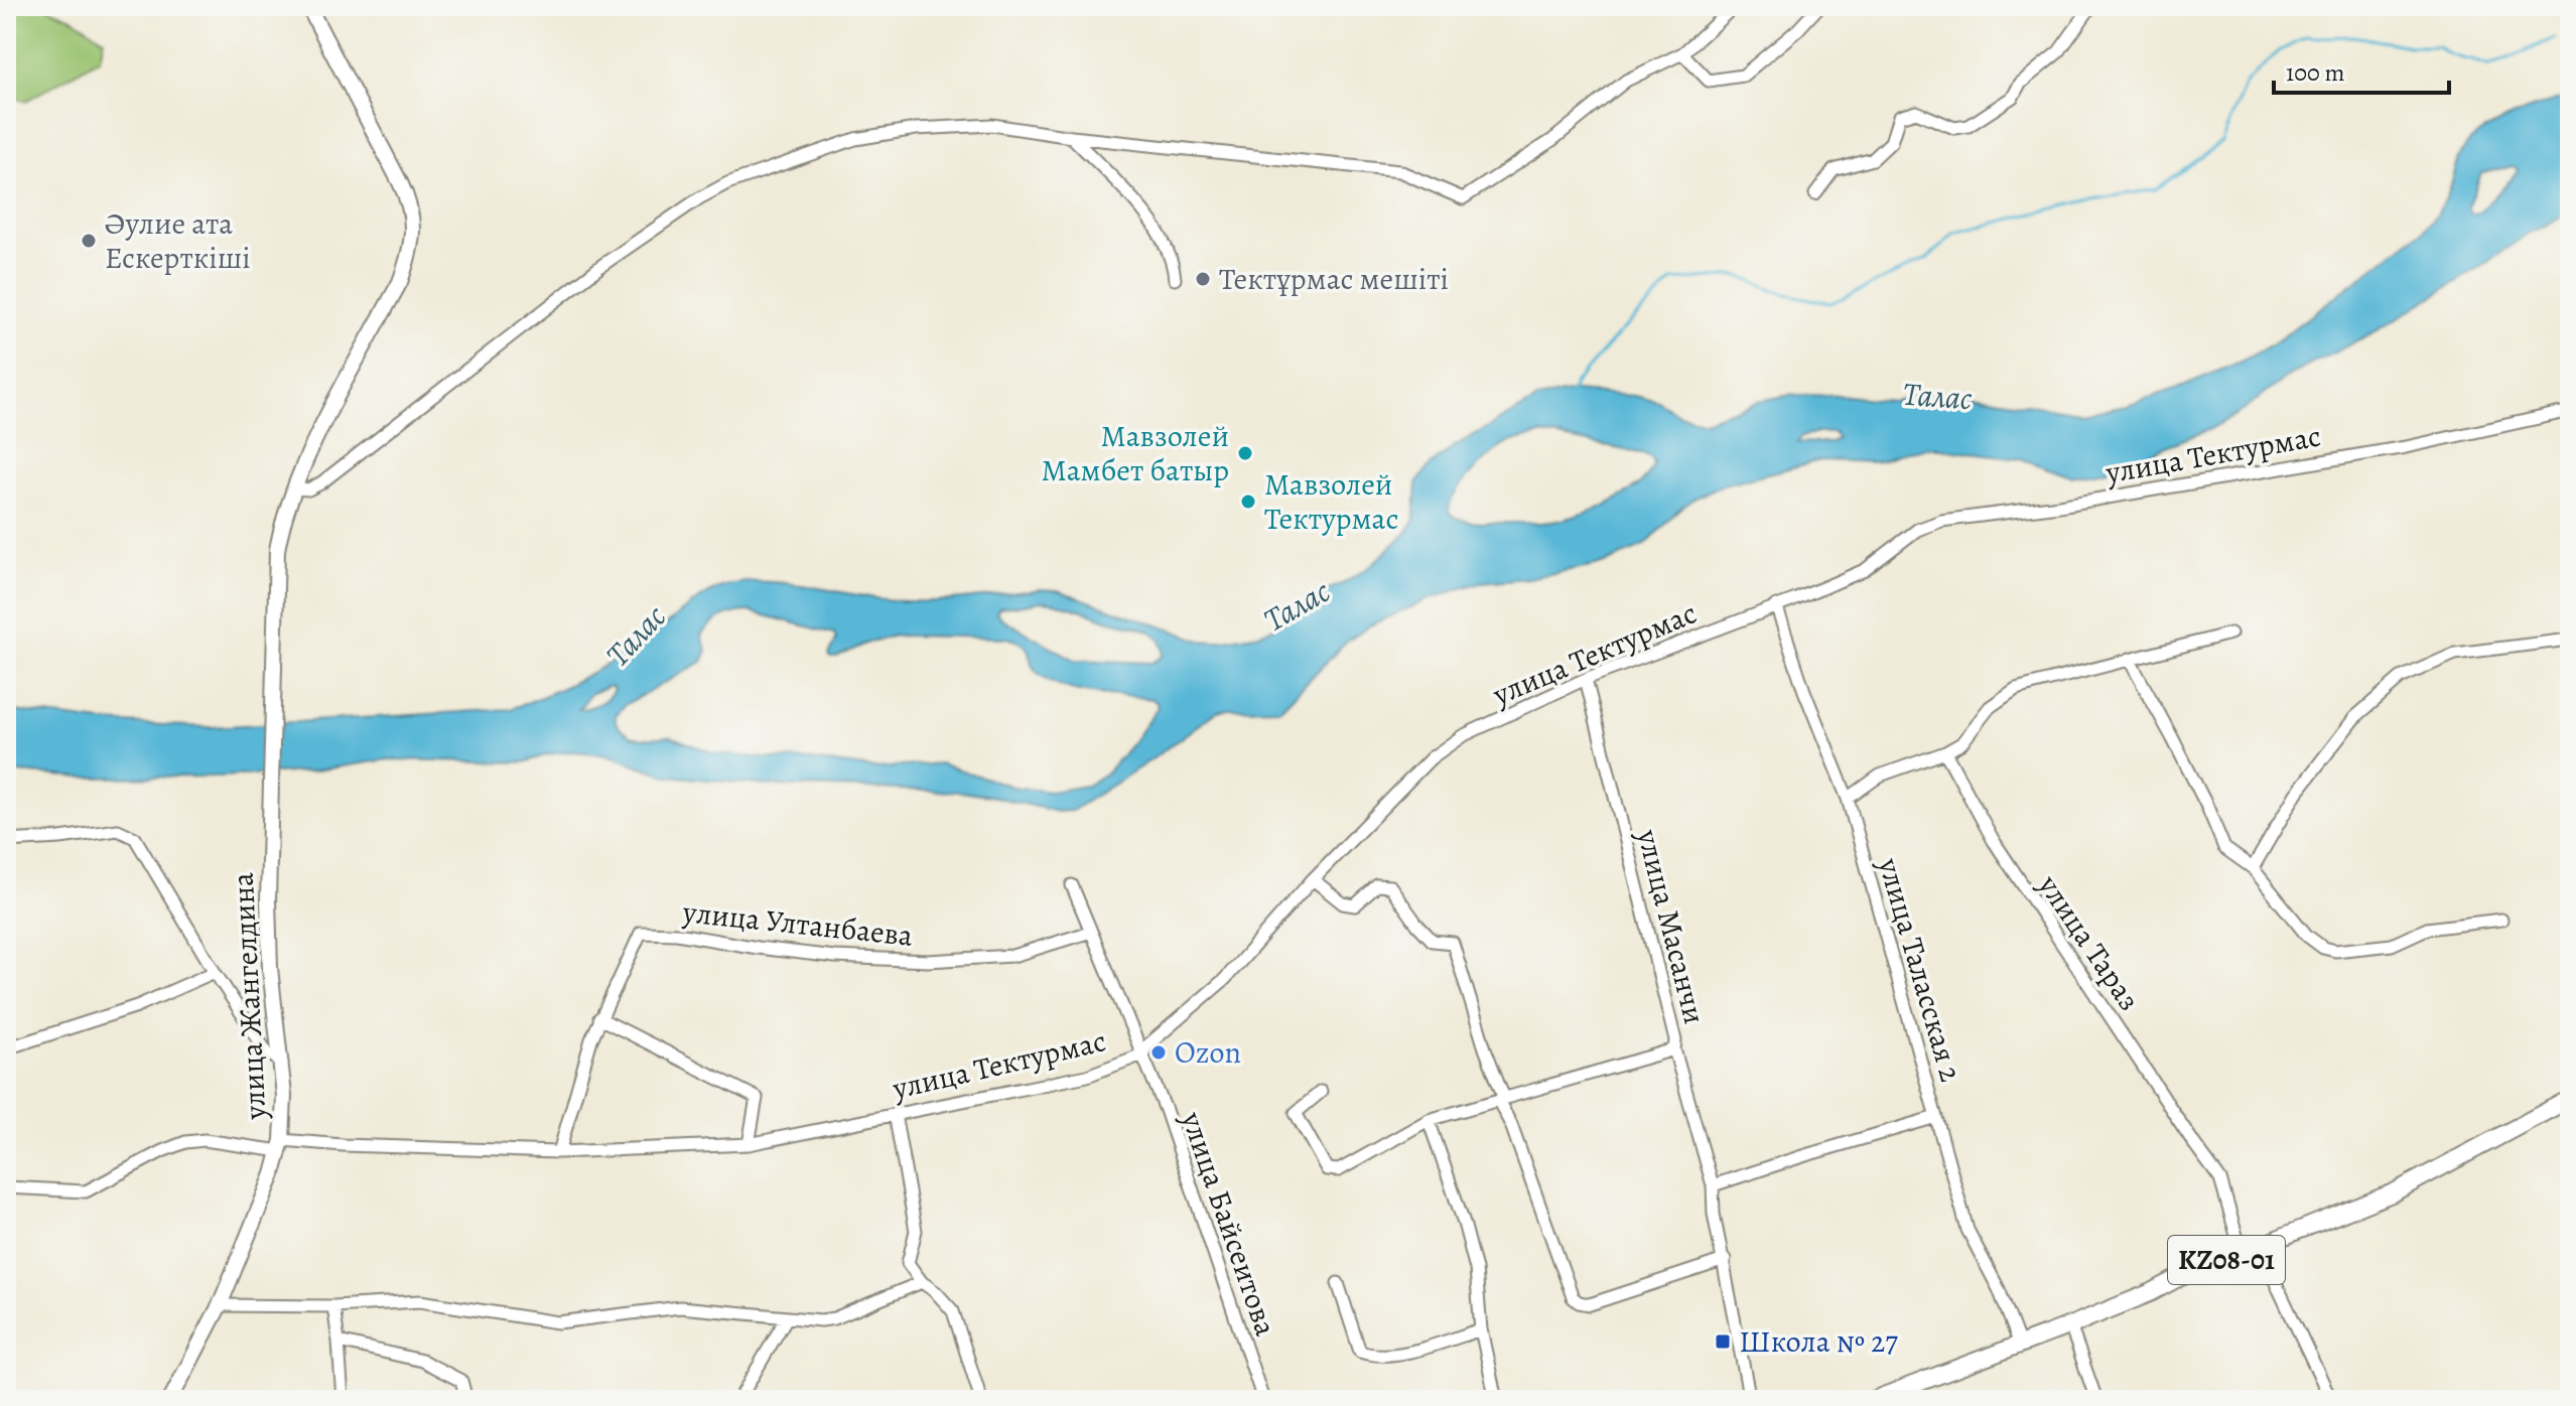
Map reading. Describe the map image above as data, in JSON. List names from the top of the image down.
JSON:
{
  "streets": {
    "main road": ["KZ08-01"],
    "street": [
      "улица Тектурмас",
      "улица Ултанбаева",
      "улица Масанчи",
      "улица Тараз",
      "улица Таласская 2",
      "улица Жангелдина",
      "улица Байсеитова"
    ]
  },
  "crossings": [
    ["улица Тектурмас", "улица Масанчи"],
    ["улица Тектурмас", "улица Таласская 2"],
    ["улица Тектурмас", "улица Жангелдина"],
    ["улица Тектурмас", "улица Байсеитова"],
    ["улица Ултанбаева", "улица Байсеитова"],
    ["улица Тараз", "KZ08-01"],
    ["улица Таласская 2", "KZ08-01"]
  ],
  "water": ["Талас"],
  "places": {
    "other": [
      "Әулие ата Ескерткіші",
      "Тектұрмас мешіті",
      "Мавзолей Мамбет батыр",
      "Мавзолей Тектурмас",
      "Ozon"
    ],
    "transit": ["Школа № 27"]
  },
  "scale_bar": "100 m"
}
